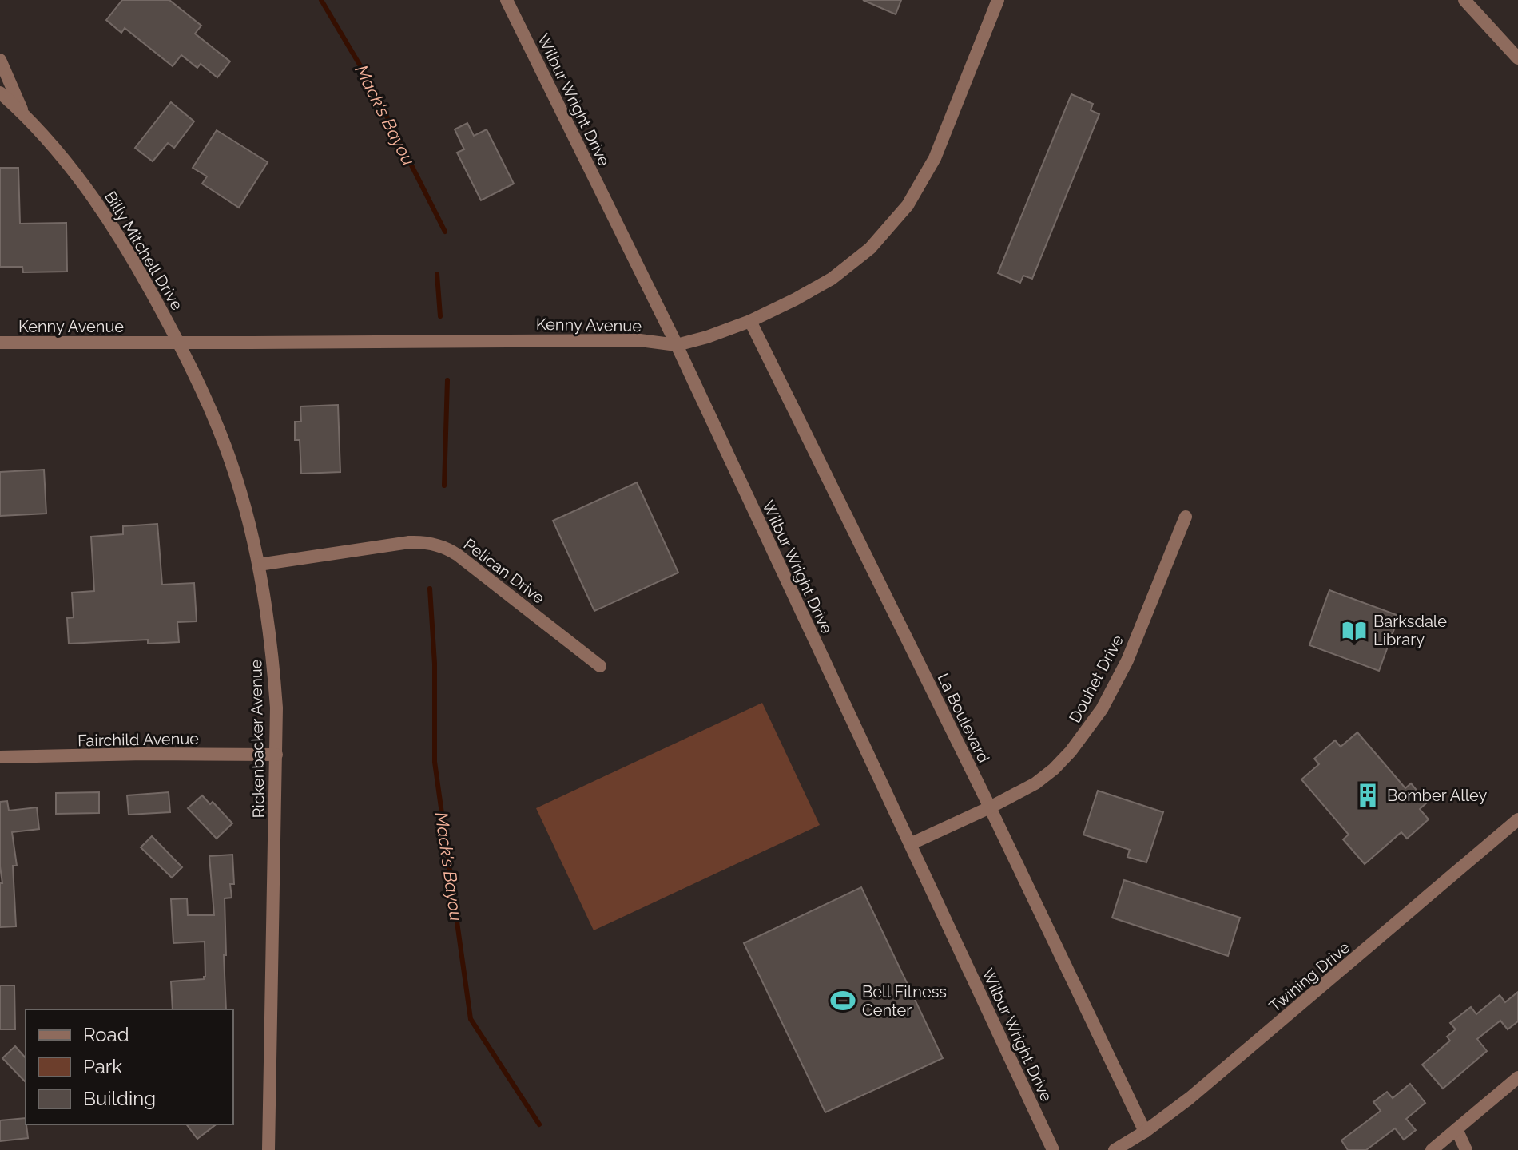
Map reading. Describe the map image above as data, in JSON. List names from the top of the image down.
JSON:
{
  "streets": {
    "street": [
      "Wilbur Wright Drive",
      "Billy Mitchell Drive",
      "Kenny Avenue",
      "Pelican Drive",
      "Douhet Drive",
      "La Boulevard",
      "Rickenbacker Avenue",
      "Fairchild Avenue",
      "Twining Drive"
    ]
  },
  "crossings": [
    ["Wilbur Wright Drive", "Kenny Avenue"],
    ["Wilbur Wright Drive", "Douhet Drive"],
    ["Billy Mitchell Drive", "Kenny Avenue"],
    ["Billy Mitchell Drive", "Rickenbacker Avenue"],
    ["Kenny Avenue", "La Boulevard"],
    ["Kenny Avenue", "Rickenbacker Avenue"],
    ["Pelican Drive", "Rickenbacker Avenue"],
    ["Douhet Drive", "La Boulevard"],
    ["La Boulevard", "Twining Drive"],
    ["Rickenbacker Avenue", "Fairchild Avenue"]
  ],
  "water": ["Mack's Bayou"],
  "places": {
    "library": ["Barksdale Library"],
    "building": ["Bomber Alley"],
    "sports": ["Bell Fitness Center"]
  },
  "legend": ["Road", "Park", "Building"]
}
